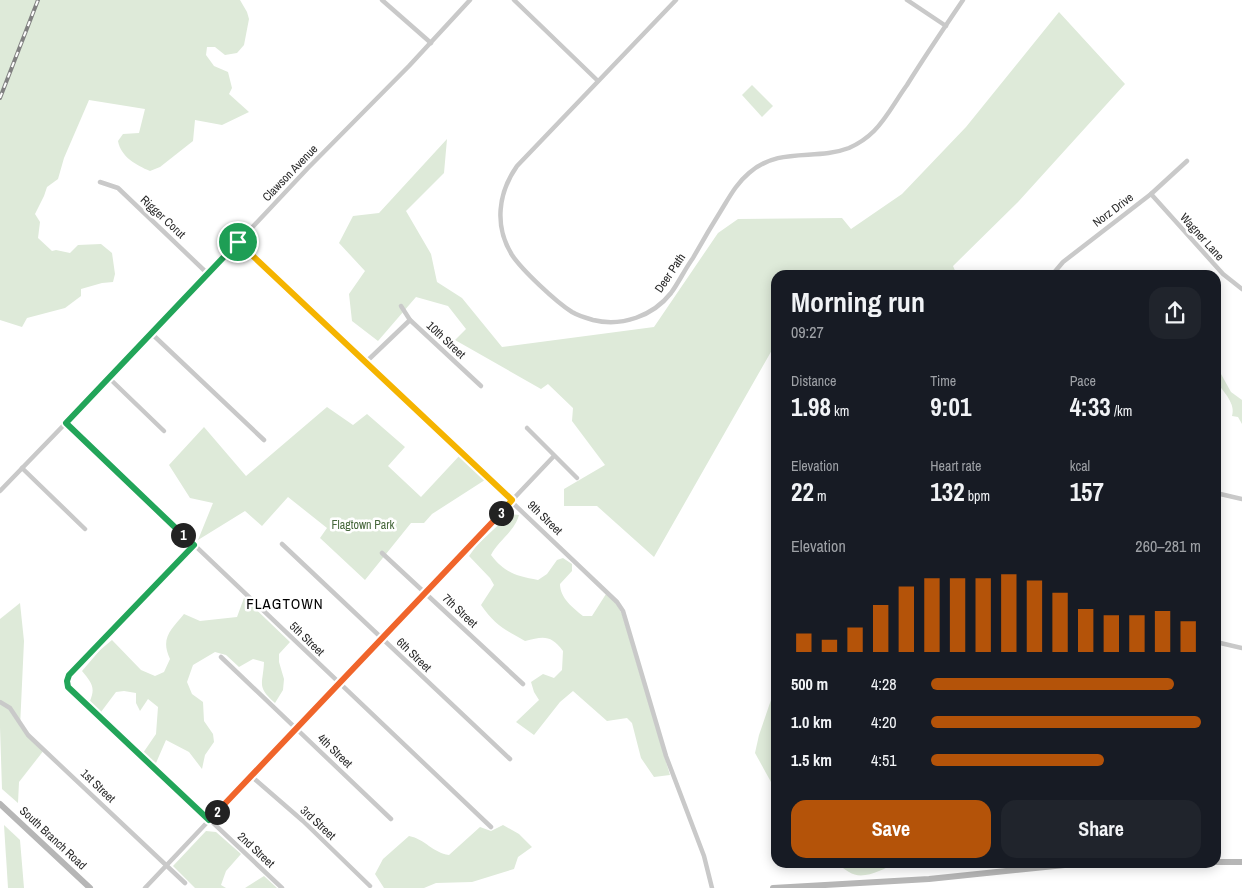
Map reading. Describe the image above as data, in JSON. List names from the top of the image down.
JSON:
{
  "streets": {
    "street": [
      "Clawson Avenue",
      "Norz Drive",
      "Rigger Corut",
      "Wagner Lane",
      "Deer Path",
      "10th Street",
      "9th Street",
      "7th Street",
      "5th Street",
      "6th Street",
      "4th Street",
      "1st Street",
      "3rd Street",
      "South Branch Road",
      "2nd Street"
    ]
  },
  "crossings": [
    ["Clawson Avenue", "Rigger Corut"],
    ["Clawson Avenue", "9th Street"],
    ["Clawson Avenue", "5th Street"],
    ["Norz Drive", "Wagner Lane"],
    ["5th Street", "2nd Street"]
  ],
  "districts": ["FLAGTOWN"],
  "parks": ["Flagtown Park"],
  "page": {
    "heading": ["Morning run", "09:27"],
    "stats": [
      ["Distance", "1.98 km"],
      ["Time", "9:01"],
      ["Pace", "4:33 /km"],
      ["Elevation", "22 m"],
      ["Heart rate", "132 bpm"],
      ["kcal", "157"]
    ],
    "pins": ["3", "1", "2"],
    "chart": ["Elevation", "260–281 m"],
    "list": [
      {
        "name": "500 m",
        "note": "4:28"
      },
      {
        "name": "1.0 km",
        "note": "4:20"
      },
      {
        "name": "1.5 km",
        "note": "4:51"
      }
    ],
    "buttons": ["Save", "Share"]
  }
}
